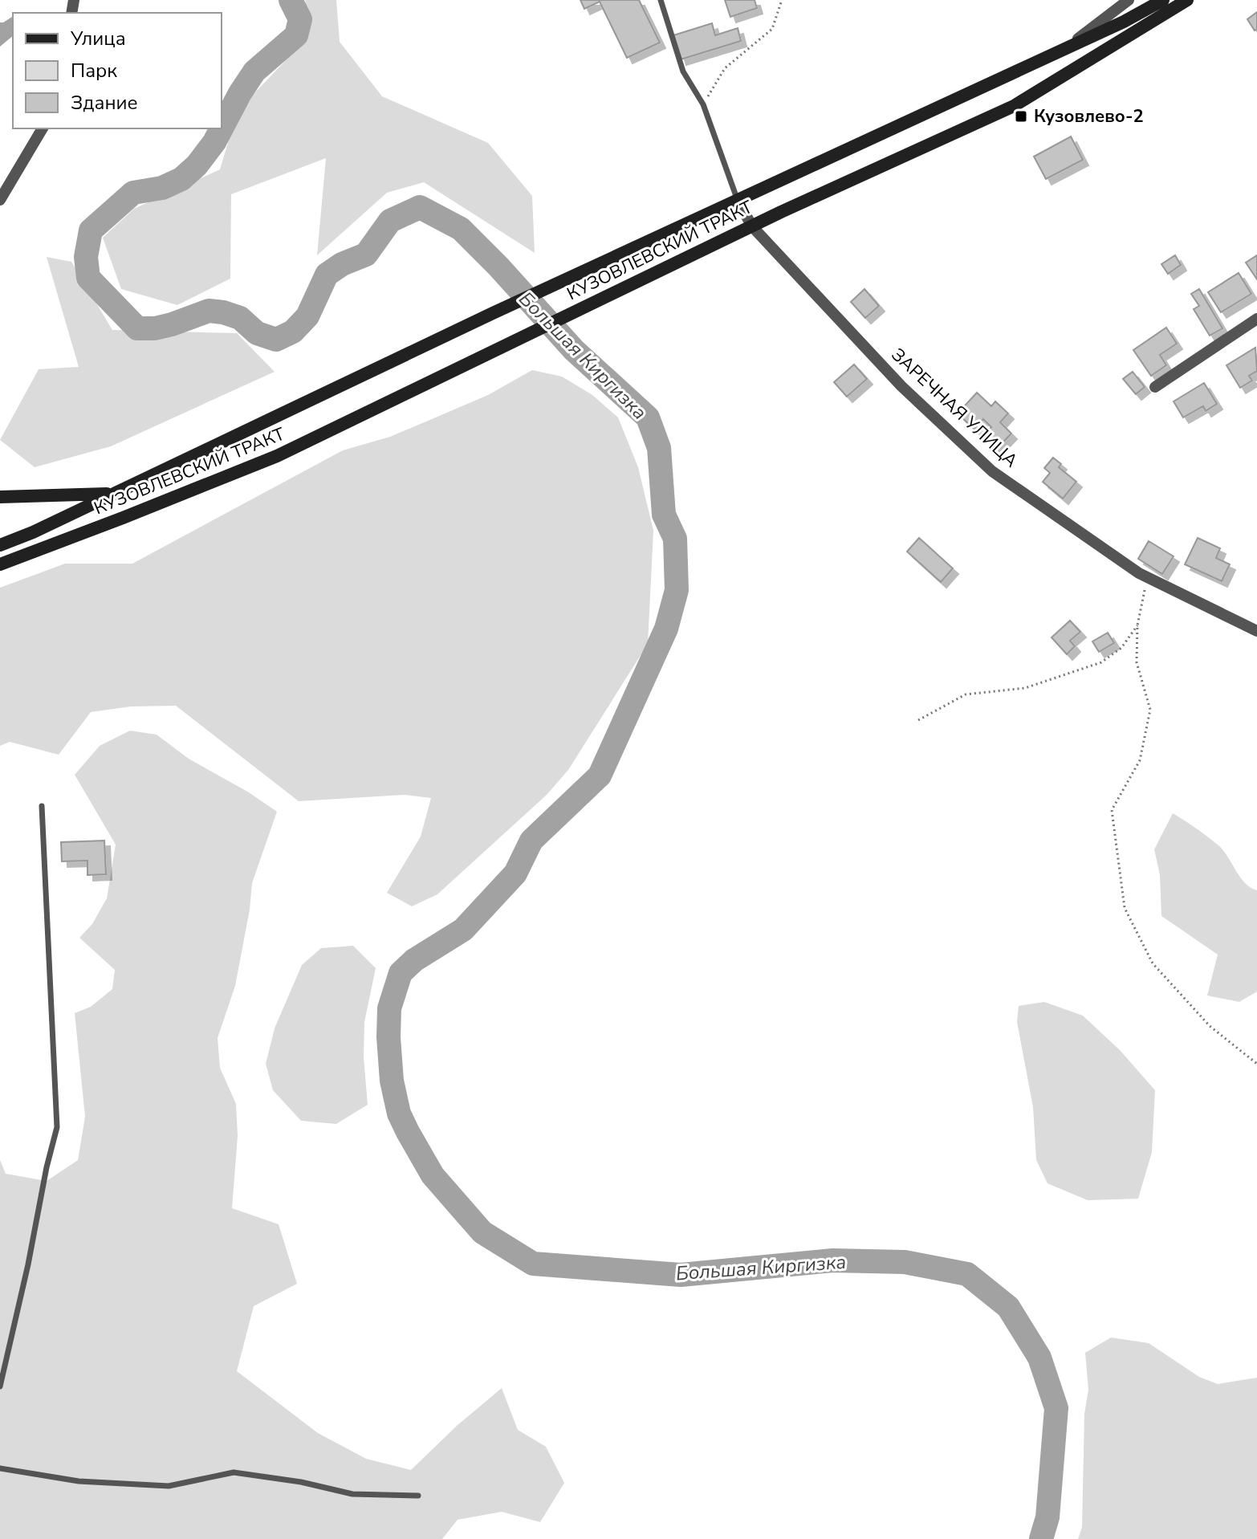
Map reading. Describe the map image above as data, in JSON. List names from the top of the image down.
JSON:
{
  "streets": {
    "main road": ["КУЗОВЛЕВСКИЙ ТРАКТ"],
    "street": ["ЗАРЕЧНАЯ УЛИЦА"]
  },
  "crossings": [
    ["КУЗОВЛЕВСКИЙ ТРАКТ", "ЗАРЕЧНАЯ УЛИЦА"]
  ],
  "water": ["Большая Киргизка"],
  "places": {
    "transit": ["Кузовлево-2"]
  },
  "legend": ["Улица", "Парк", "Здание"]
}
